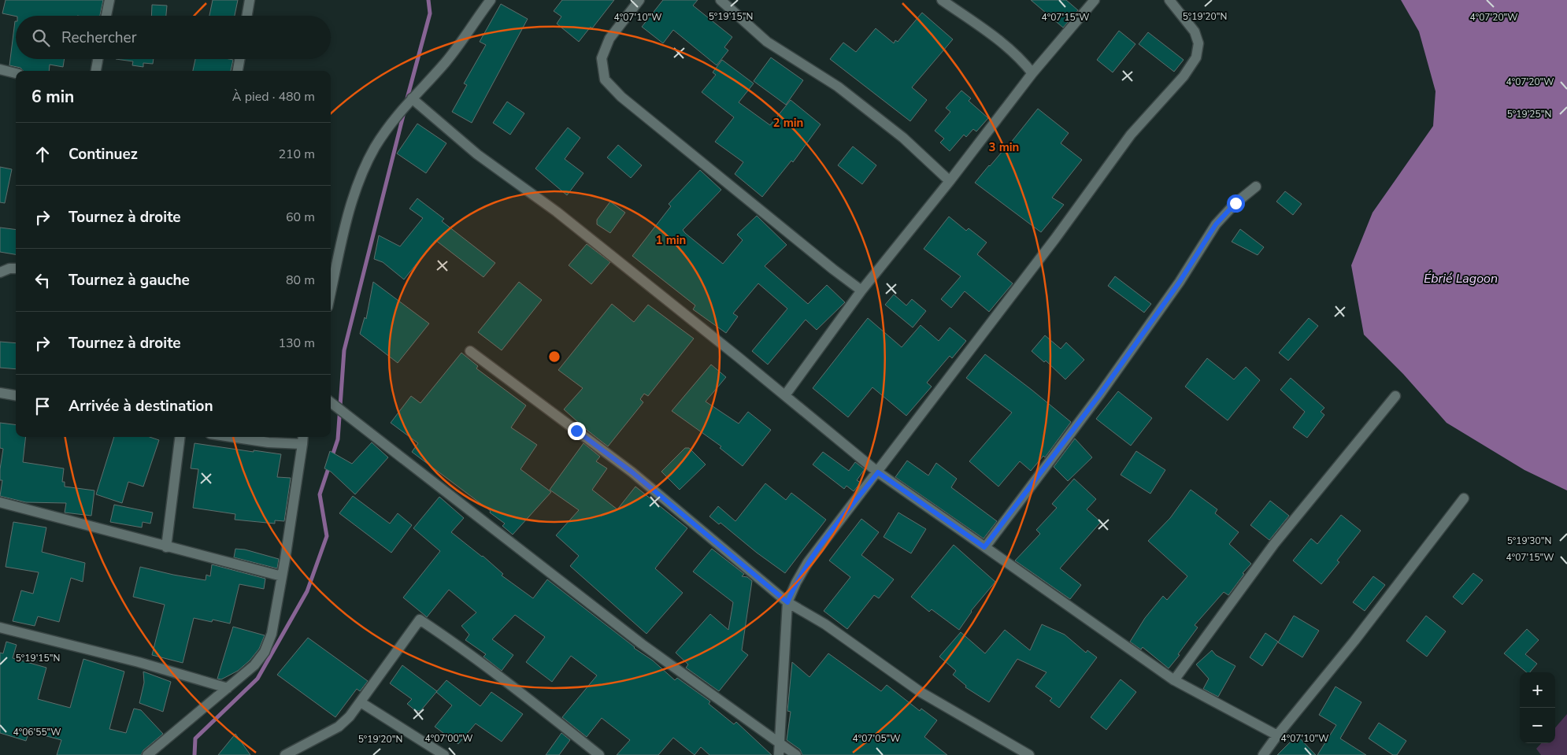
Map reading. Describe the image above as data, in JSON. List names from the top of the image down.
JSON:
{
  "water": ["Ébrié Lagoon"],
  "page": {
    "search": "Rechercher",
    "heading": ["6 min", "À pied · 480 m"],
    "list": [
      ["Continuez", "210 m"],
      ["Tournez à droite", "60 m"],
      ["Tournez à gauche", "80 m"],
      ["Tournez à droite", "130 m"],
      "Arrivée à destination"
    ],
    "map_buttons": ["+", "−"]
  },
  "coordinates": [
    "5°19'15\"N",
    "5°19'20\"N",
    "4°07'10\"W",
    "4°07'15\"W",
    "4°07'20\"W",
    "5°19'25\"N",
    "5°19'30\"N",
    "4°06'55\"W",
    "4°07'00\"W",
    "4°07'05\"W"
  ],
  "rings": ["2 min", "3 min", "1 min"]
}
